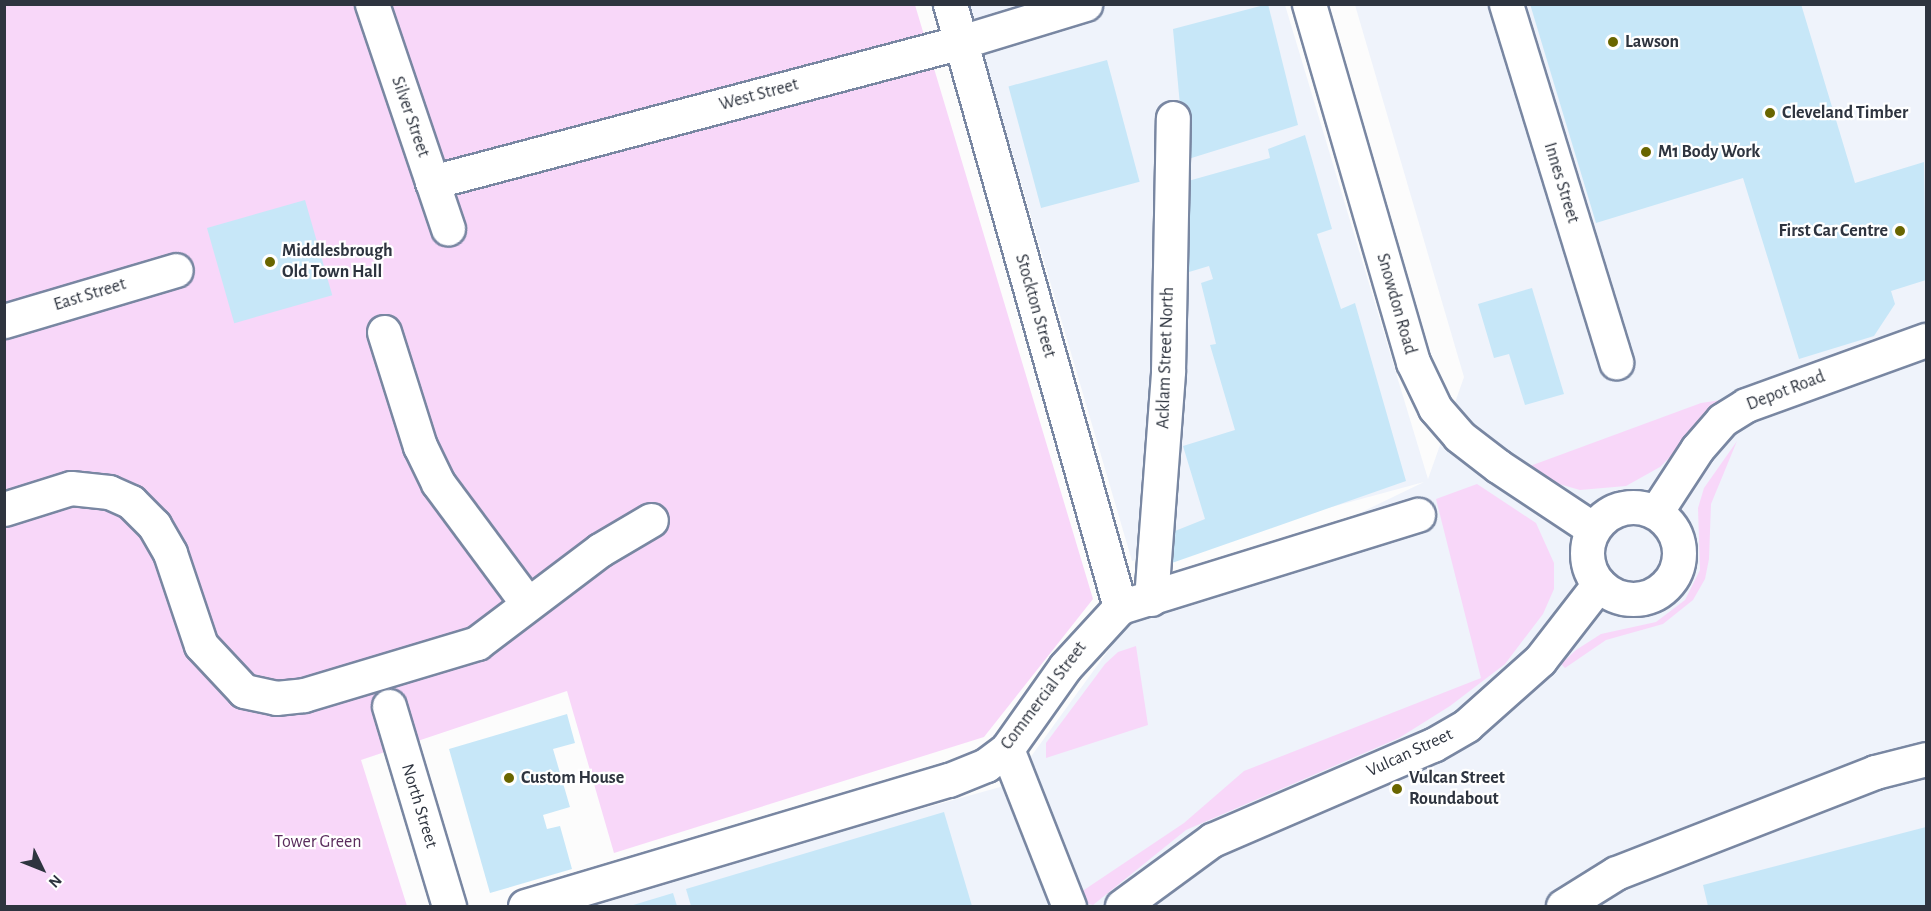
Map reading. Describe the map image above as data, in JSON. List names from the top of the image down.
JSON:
{
  "streets": {
    "street": [
      "West Street",
      "Silver Street",
      "Innes Street",
      "East Street",
      "Snowdon Road",
      "Stockton Street",
      "Acklam Street North",
      "Depot Road",
      "Commercial Street",
      "Vulcan Street",
      "North Street"
    ]
  },
  "crossings": [
    ["West Street", "Silver Street"],
    ["West Street", "Stockton Street"],
    ["Snowdon Road", "Depot Road"],
    ["Snowdon Road", "Vulcan Street"],
    ["Stockton Street", "Commercial Street"],
    ["Depot Road", "Vulcan Street"]
  ],
  "parks": ["Tower Green"],
  "places": [
    "Lawson",
    "Cleveland Timber",
    "M1 Body Work",
    "First Car Centre",
    "Middlesbrough Old Town Hall",
    "Custom House",
    "Vulcan Street Roundabout"
  ],
  "north": "bottom right"
}
